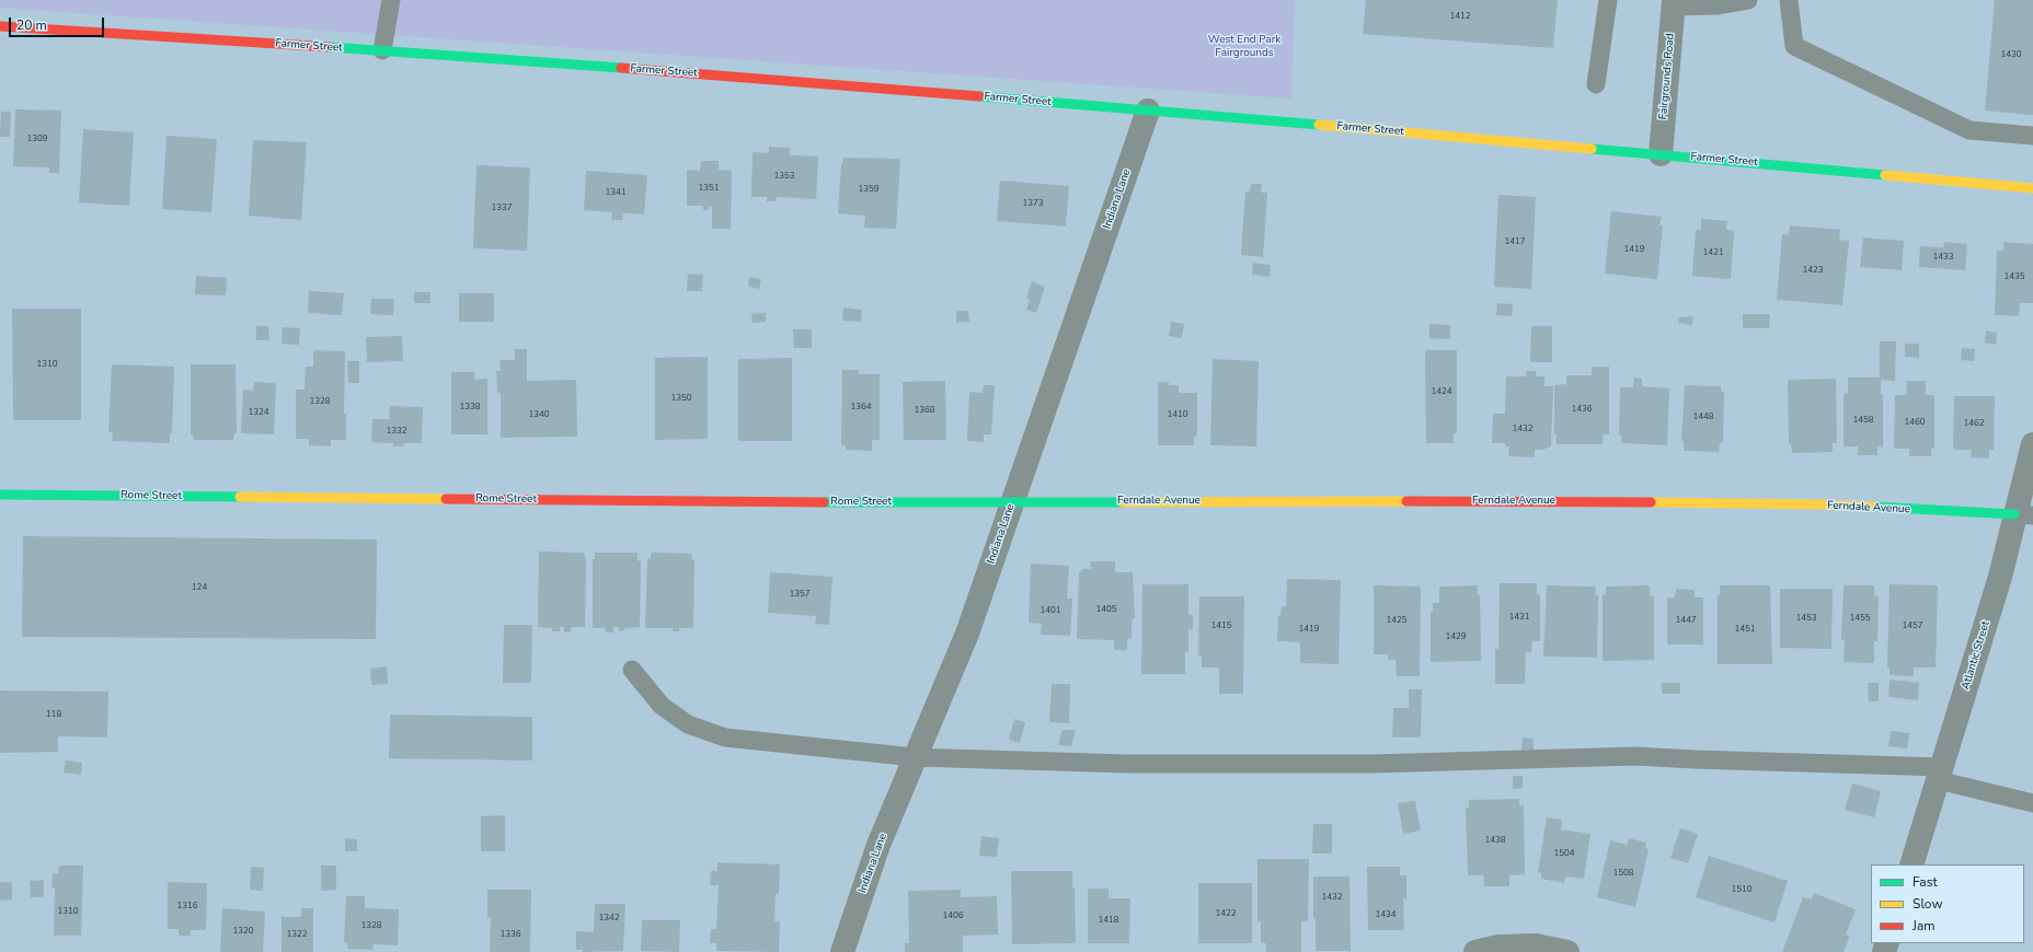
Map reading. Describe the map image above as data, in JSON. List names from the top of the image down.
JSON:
{
  "streets": {
    "street": [
      "Farmer Street",
      "Fairgrounds Road",
      "Indiana Lane",
      "Rome Street",
      "Ferndale Avenue",
      "Atlantic Street"
    ]
  },
  "crossings": [
    ["Farmer Street", "Fairgrounds Road"],
    ["Farmer Street", "Indiana Lane"],
    ["Indiana Lane", "Rome Street"],
    ["Indiana Lane", "Ferndale Avenue"],
    ["Rome Street", "Ferndale Avenue"],
    ["Ferndale Avenue", "Atlantic Street"]
  ],
  "parks": ["West End Park Fairgrounds"],
  "house_numbers": [
    "1412",
    "1430",
    "1309",
    "1353",
    "1351",
    "1359",
    "1341",
    "1373",
    "1337",
    "1417",
    "1419",
    "1421",
    "1433",
    "1423",
    "1435",
    "1310",
    "1424",
    "1350",
    "1328",
    "1338",
    "1364",
    "1436",
    "1368",
    "1324",
    "1340",
    "1410",
    "1448",
    "1458",
    "1460",
    "1462",
    "1432",
    "1332",
    "124",
    "1357",
    "1405",
    "1401",
    "1431",
    "1453",
    "1455",
    "1425",
    "1447",
    "1415",
    "1457",
    "1419",
    "1451",
    "1429",
    "118",
    "1438",
    "1504",
    "1508",
    "1510",
    "1432",
    "1316",
    "1310",
    "1422",
    "1434",
    "1406",
    "1342",
    "1418",
    "1328",
    "1320",
    "1322",
    "1336"
  ],
  "legend": ["Fast", "Slow", "Jam"],
  "scale_bar": "20 m"
}
